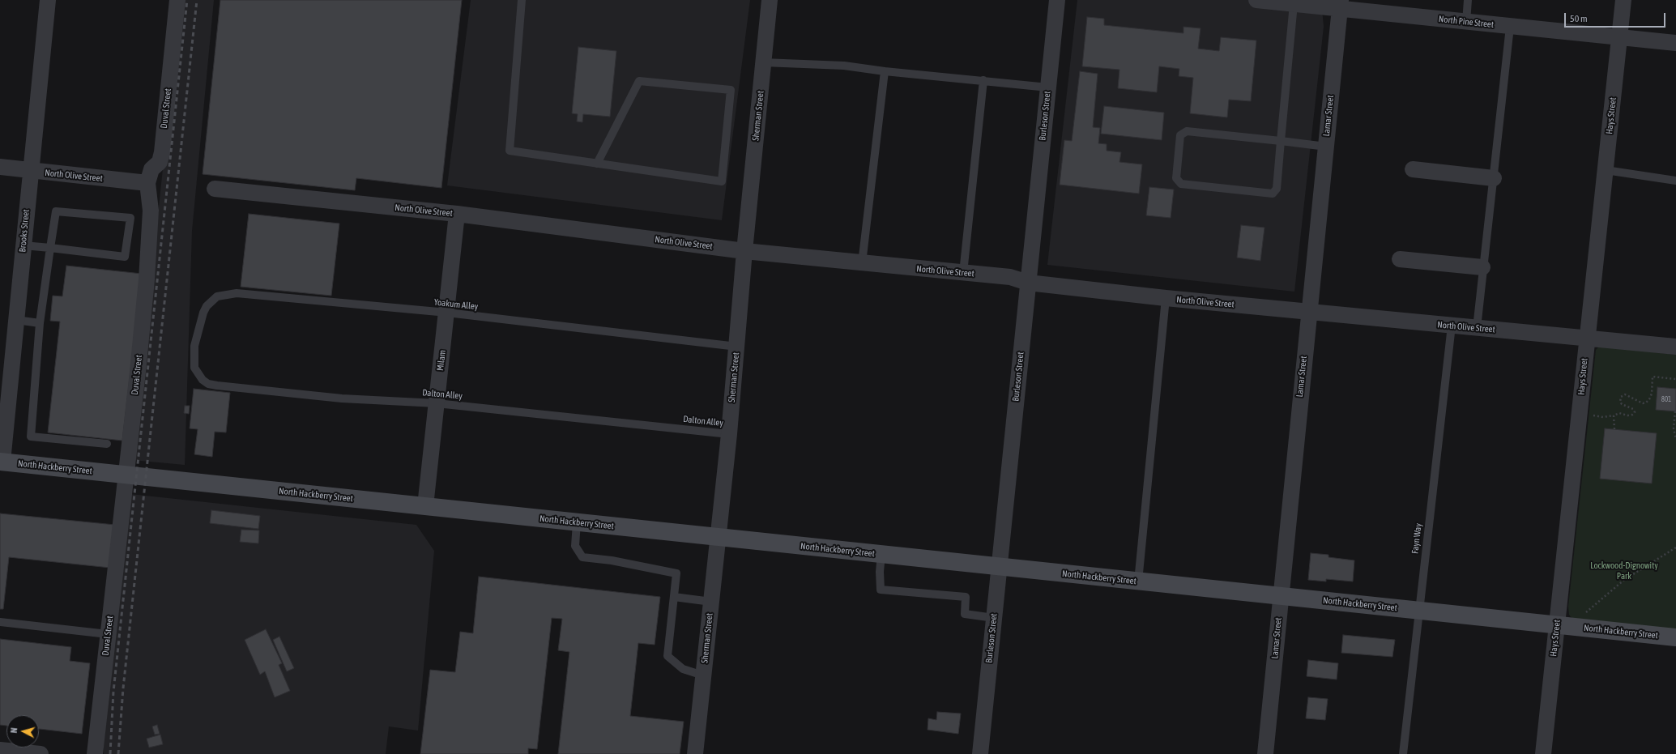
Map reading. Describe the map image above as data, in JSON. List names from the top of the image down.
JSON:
{
  "streets": {
    "main road": ["North Hackberry Street"],
    "street": [
      "North Pine Street",
      "Duval Street",
      "Sherman Street",
      "Burleson Street",
      "Lamar Street",
      "Hays Street",
      "North Olive Street",
      "Brooks Street",
      "Milam"
    ],
    "lane": ["Yoakum Alley", "Dalton Alley", "Fayn Way"]
  },
  "crossings": [
    ["North Pine Street", "Lamar Street"],
    ["North Pine Street", "Hays Street"],
    ["Duval Street", "North Olive Street"],
    ["Duval Street", "North Hackberry Street"],
    ["Sherman Street", "North Olive Street"],
    ["Sherman Street", "Yoakum Alley"],
    ["Sherman Street", "Dalton Alley"],
    ["Sherman Street", "North Hackberry Street"],
    ["Burleson Street", "North Olive Street"],
    ["Burleson Street", "North Hackberry Street"],
    ["Lamar Street", "North Olive Street"],
    ["Lamar Street", "North Hackberry Street"],
    ["Hays Street", "North Olive Street"],
    ["Hays Street", "North Hackberry Street"],
    ["North Olive Street", "Brooks Street"],
    ["North Olive Street", "Milam"],
    ["North Olive Street", "Fayn Way"],
    ["Brooks Street", "North Hackberry Street"],
    ["Yoakum Alley", "Milam"],
    ["Yoakum Alley", "Dalton Alley"],
    ["Milam", "Dalton Alley"],
    ["Milam", "North Hackberry Street"],
    ["North Hackberry Street", "Fayn Way"]
  ],
  "parks": ["Lockwood-Dignowity Park"],
  "house_numbers": ["801"],
  "scale_bar": "50 m",
  "north": "left"
}
